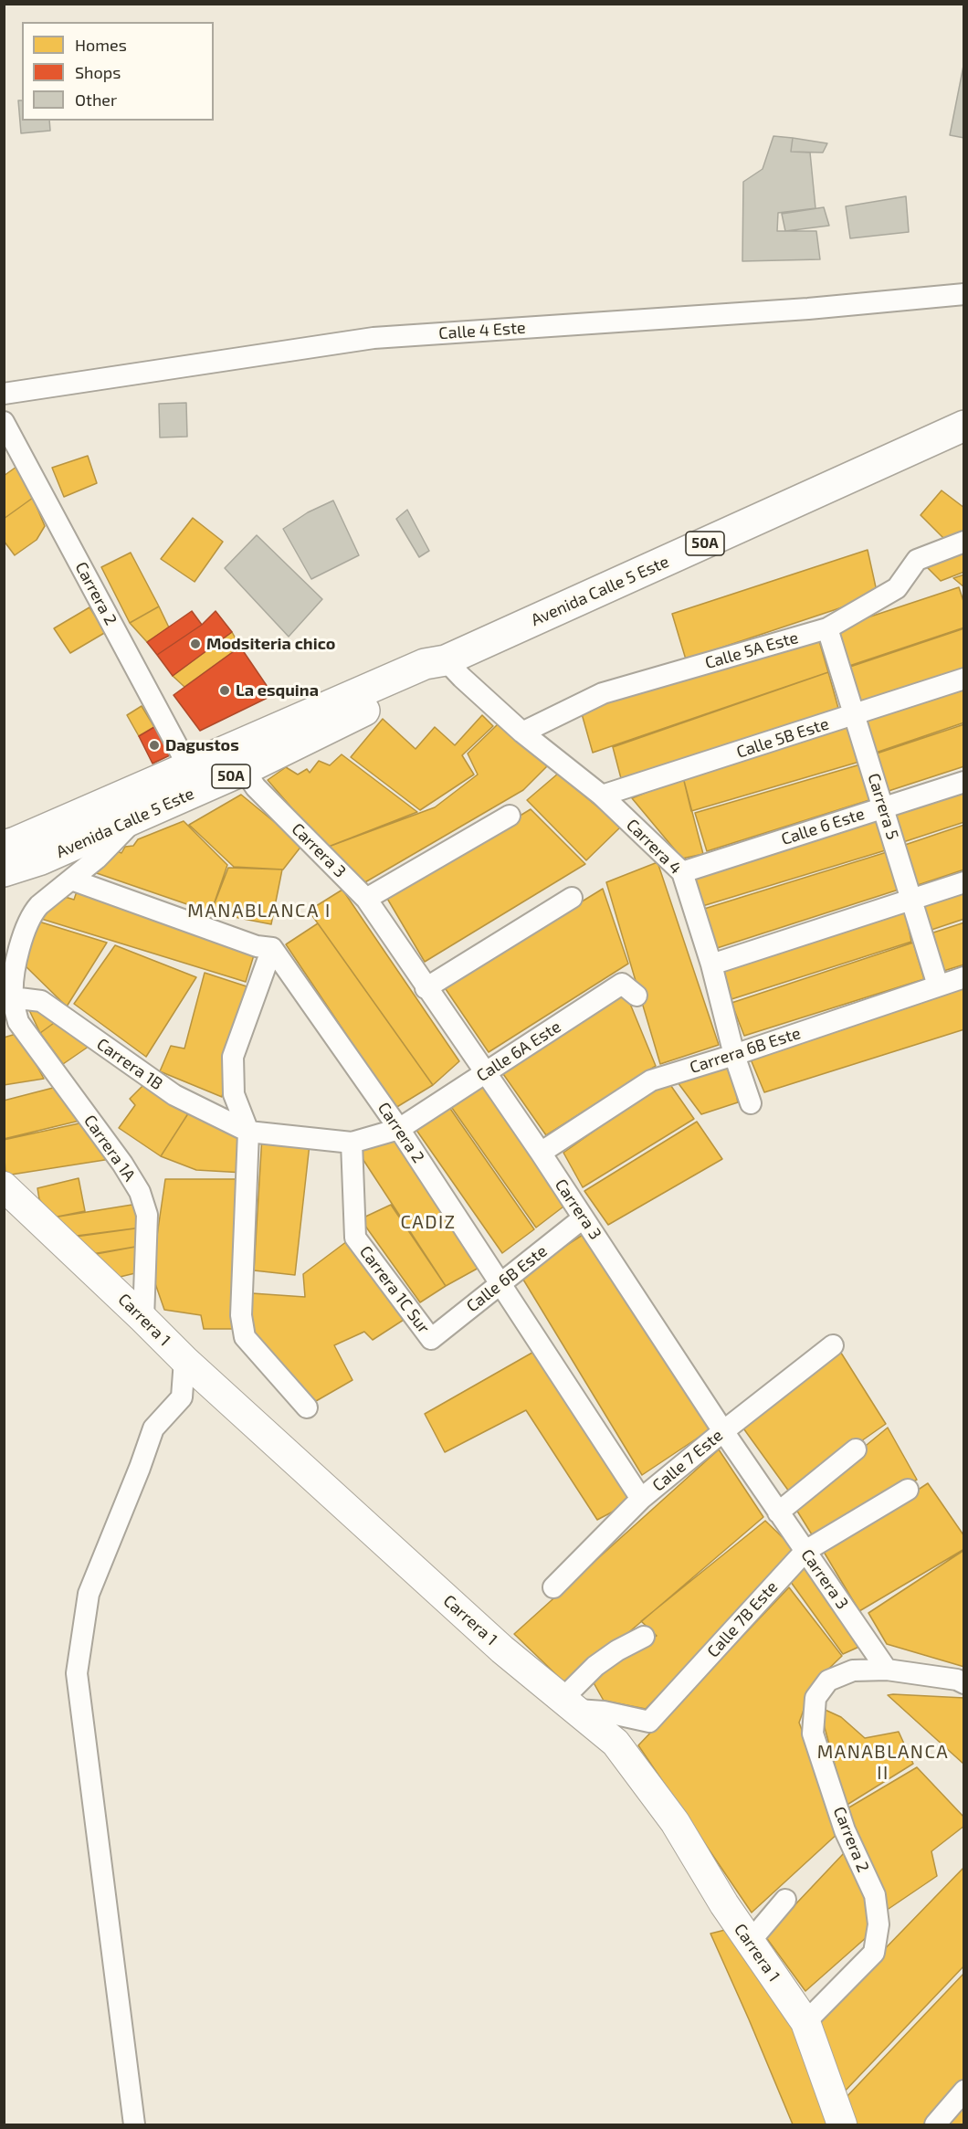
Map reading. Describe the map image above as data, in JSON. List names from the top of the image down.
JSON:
{
  "streets": {
    "main road": ["50A", "Avenida Calle 5 Este"],
    "street": [
      "Calle 4 Este",
      "Carrera 2",
      "Calle 5A Este",
      "Calle 5B Este",
      "Carrera 5",
      "Calle 6 Este",
      "Carrera 4",
      "Carrera 3",
      "Carrera 6B Este",
      "Calle 6A Este",
      "Carrera 1B",
      "Carrera 1A",
      "Calle 6B Este",
      "Carrera 1C Sur",
      "Carrera 1",
      "Calle 7 Este",
      "Calle 7B Este"
    ]
  },
  "crossings": [
    ["Avenida Calle 5 Este", "Carrera 2"],
    ["Avenida Calle 5 Este", "Carrera 4"],
    ["Avenida Calle 5 Este", "Carrera 3"],
    ["Avenida Calle 5 Este", "Carrera 1A"],
    ["Carrera 2", "Carrera 3"],
    ["Carrera 2", "Calle 6A Este"],
    ["Carrera 2", "Carrera 1B"],
    ["Carrera 2", "Calle 6B Este"],
    ["Carrera 2", "Carrera 1"],
    ["Carrera 2", "Calle 7 Este"],
    ["Calle 5A Este", "Carrera 5"],
    ["Calle 5A Este", "Carrera 4"],
    ["Calle 5B Este", "Carrera 5"],
    ["Calle 5B Este", "Carrera 4"],
    ["Carrera 5", "Calle 6 Este"],
    ["Carrera 5", "Carrera 6B Este"],
    ["Calle 6 Este", "Carrera 4"],
    ["Carrera 4", "Carrera 6B Este"],
    ["Carrera 3", "Carrera 6B Este"],
    ["Carrera 3", "Calle 6A Este"],
    ["Carrera 3", "Calle 6B Este"],
    ["Carrera 3", "Calle 7 Este"],
    ["Carrera 3", "Calle 7B Este"],
    ["Calle 6A Este", "Carrera 1B"],
    ["Carrera 1B", "Carrera 1A"],
    ["Carrera 1B", "Carrera 1C Sur"],
    ["Carrera 1A", "Carrera 1"],
    ["Calle 6B Este", "Carrera 1C Sur"],
    ["Carrera 1", "Calle 7B Este"]
  ],
  "districts": ["MANABLANCA I", "CADIZ", "MANABLANCA II"],
  "places": ["Modsiteria chico", "La esquina", "Dagustos"],
  "legend": ["Homes", "Shops", "Other"]
}
